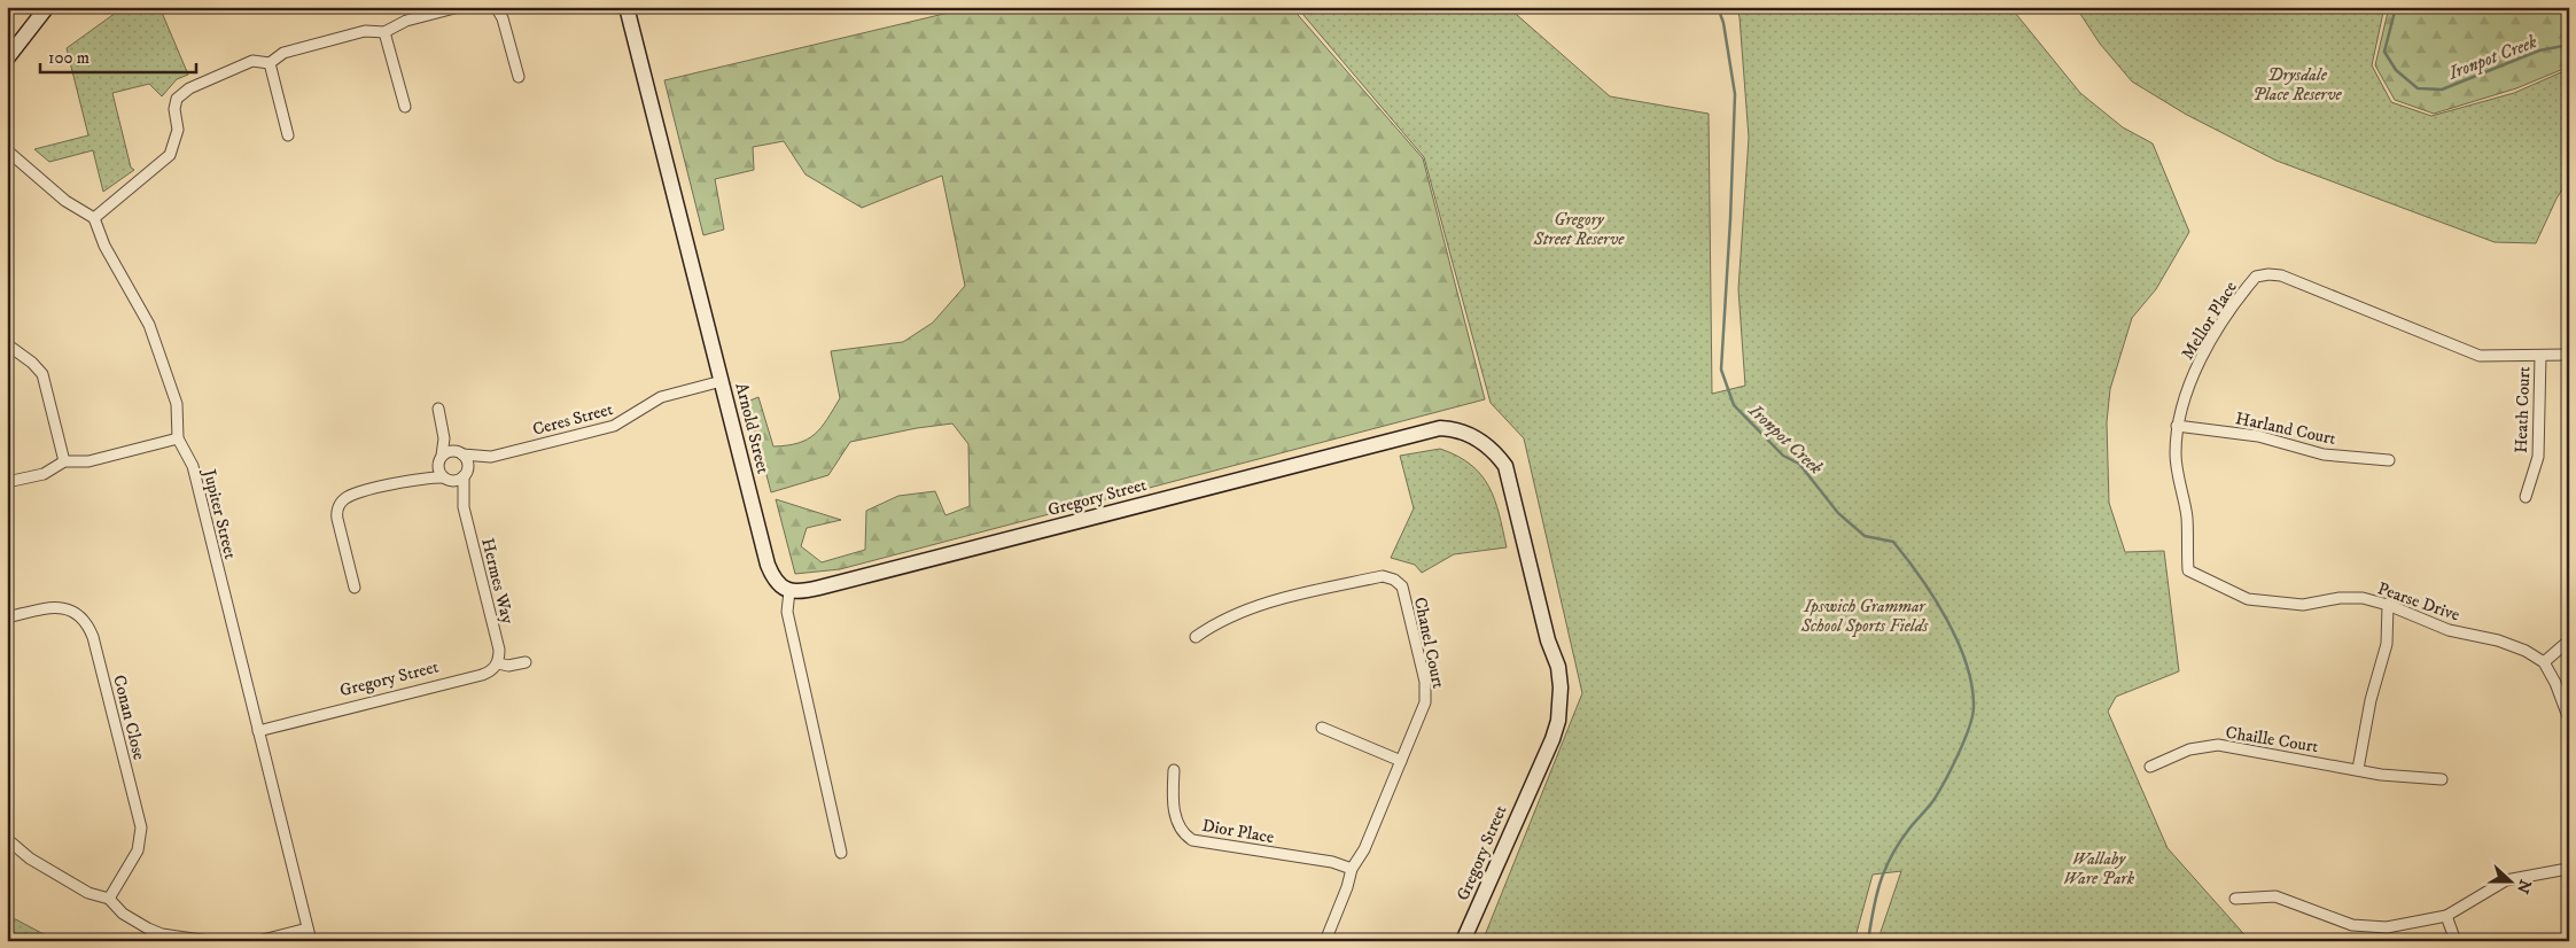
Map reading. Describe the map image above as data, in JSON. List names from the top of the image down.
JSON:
{
  "streets": {
    "main road": ["Arnold Street", "Gregory Street"],
    "street": [
      "Mellor Place",
      "Heath Court",
      "Ceres Street",
      "Harland Court",
      "Jupiter Street",
      "Hermes Way",
      "Pearse Drive",
      "Chanel Court",
      "Conan Close",
      "Chaille Court",
      "Dior Place"
    ]
  },
  "crossings": [
    ["Mellor Place", "Heath Court"],
    ["Mellor Place", "Harland Court"],
    ["Mellor Place", "Pearse Drive"],
    ["Ceres Street", "Arnold Street"],
    ["Ceres Street", "Hermes Way"],
    ["Arnold Street", "Gregory Street"],
    ["Gregory Street", "Jupiter Street"],
    ["Gregory Street", "Hermes Way"],
    ["Chanel Court", "Dior Place"]
  ],
  "water": ["Ironpot Creek"],
  "parks": [
    "Drysdale Place Reserve",
    "Gregory Street Reserve",
    "Ipswich Grammar School Sports Fields",
    "Wallaby Ware Park"
  ],
  "scale_bar": "100 m",
  "north": "right"
}
